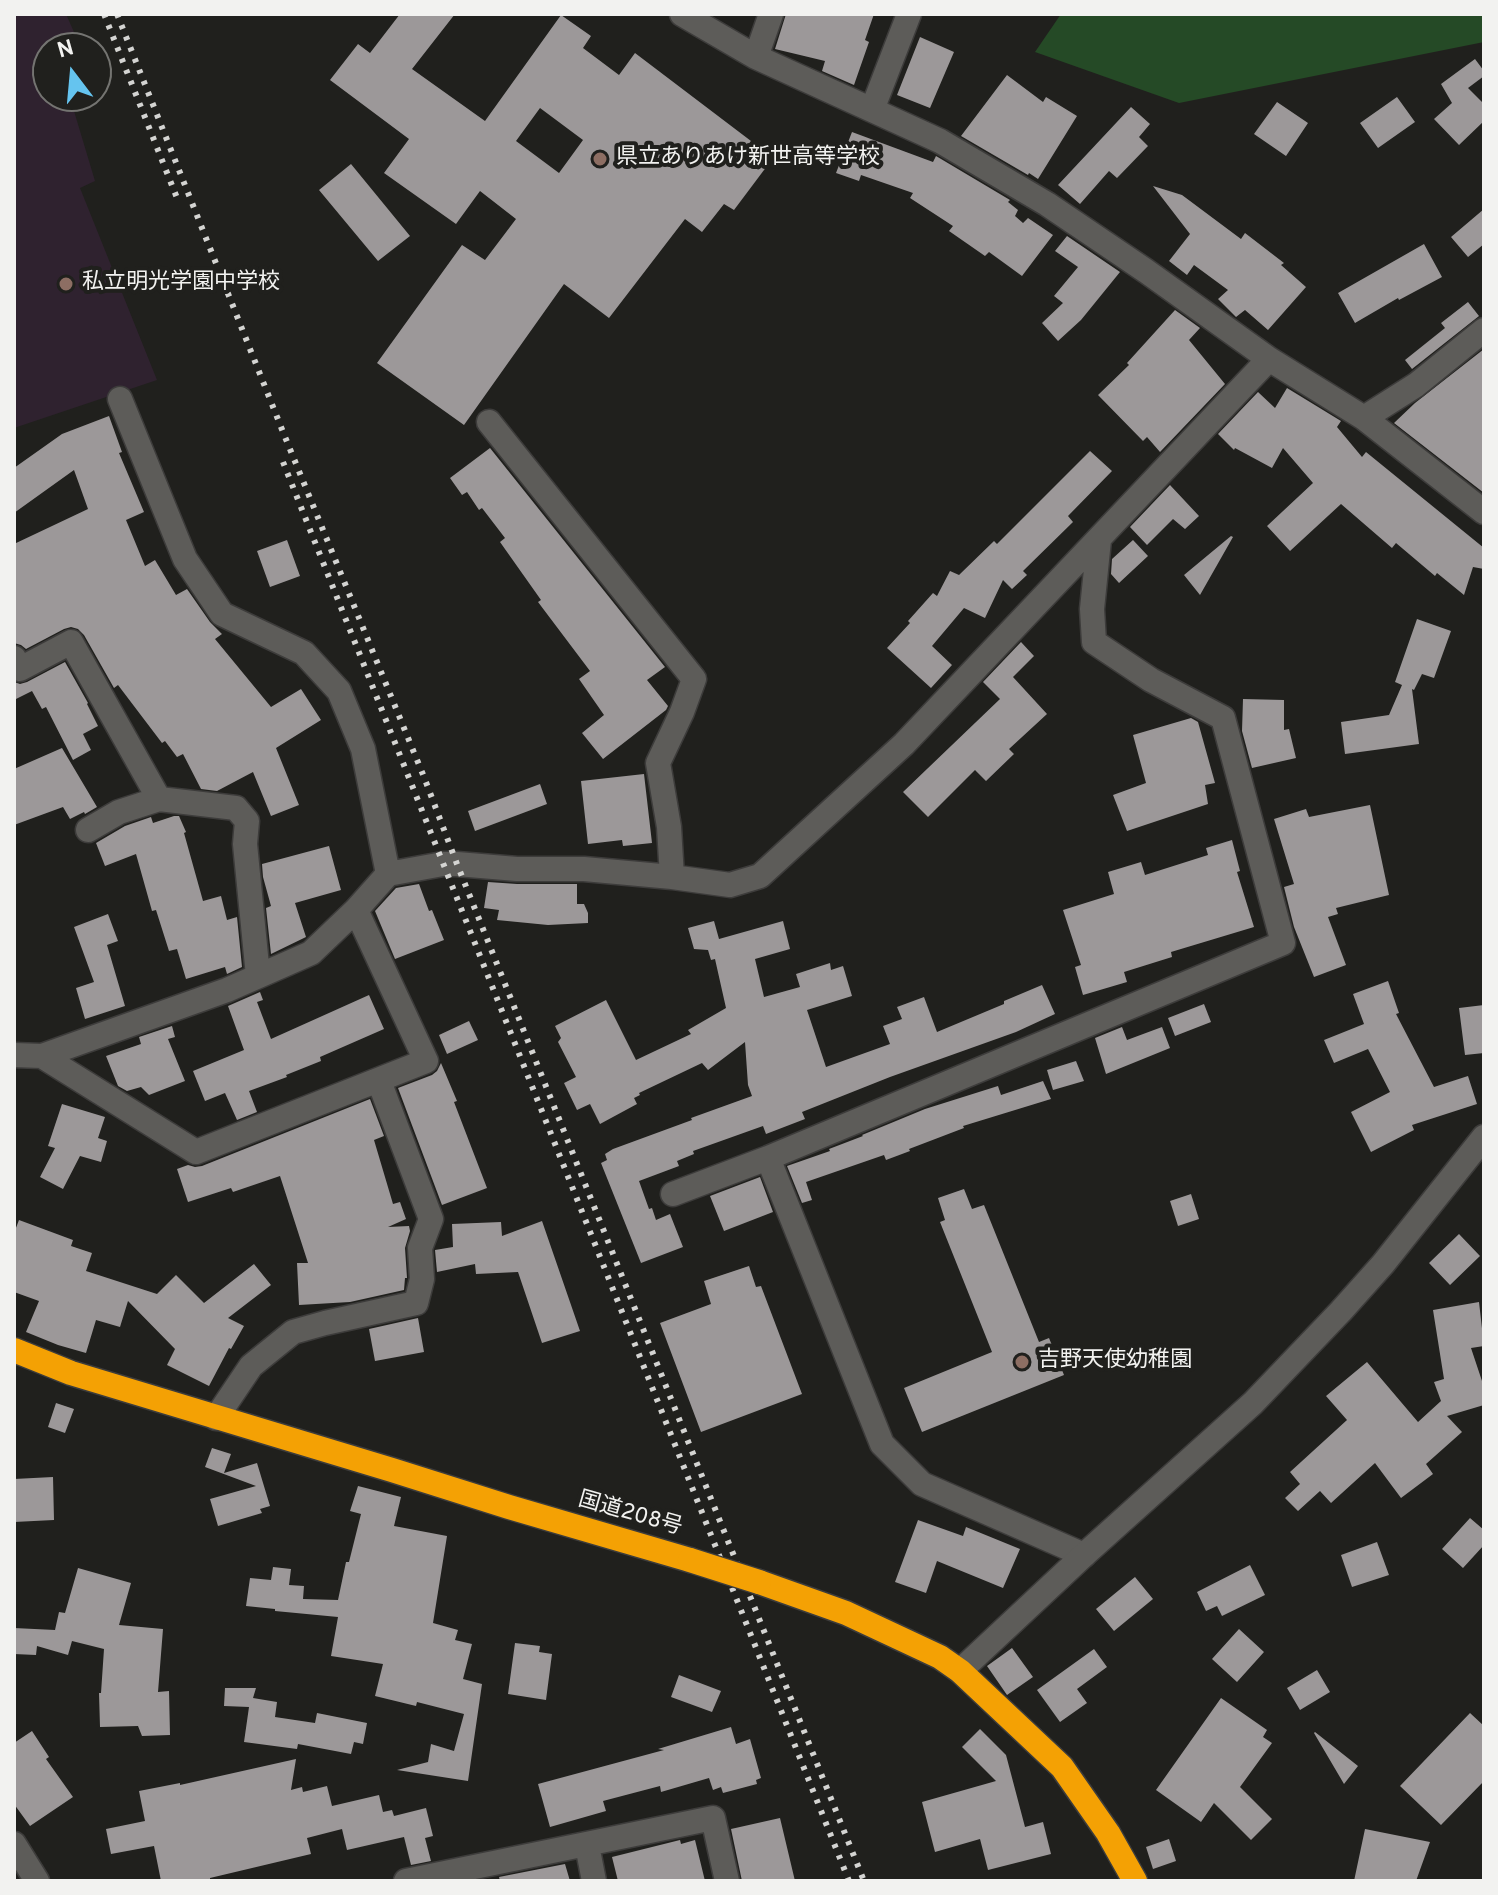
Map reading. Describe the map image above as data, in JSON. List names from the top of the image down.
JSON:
{
  "streets": {
    "highway": ["国道208号"]
  },
  "places": ["県立ありあけ新世高等学校", "私立明光学園中学校", "吉野天使幼稚園"],
  "north": "top"
}
